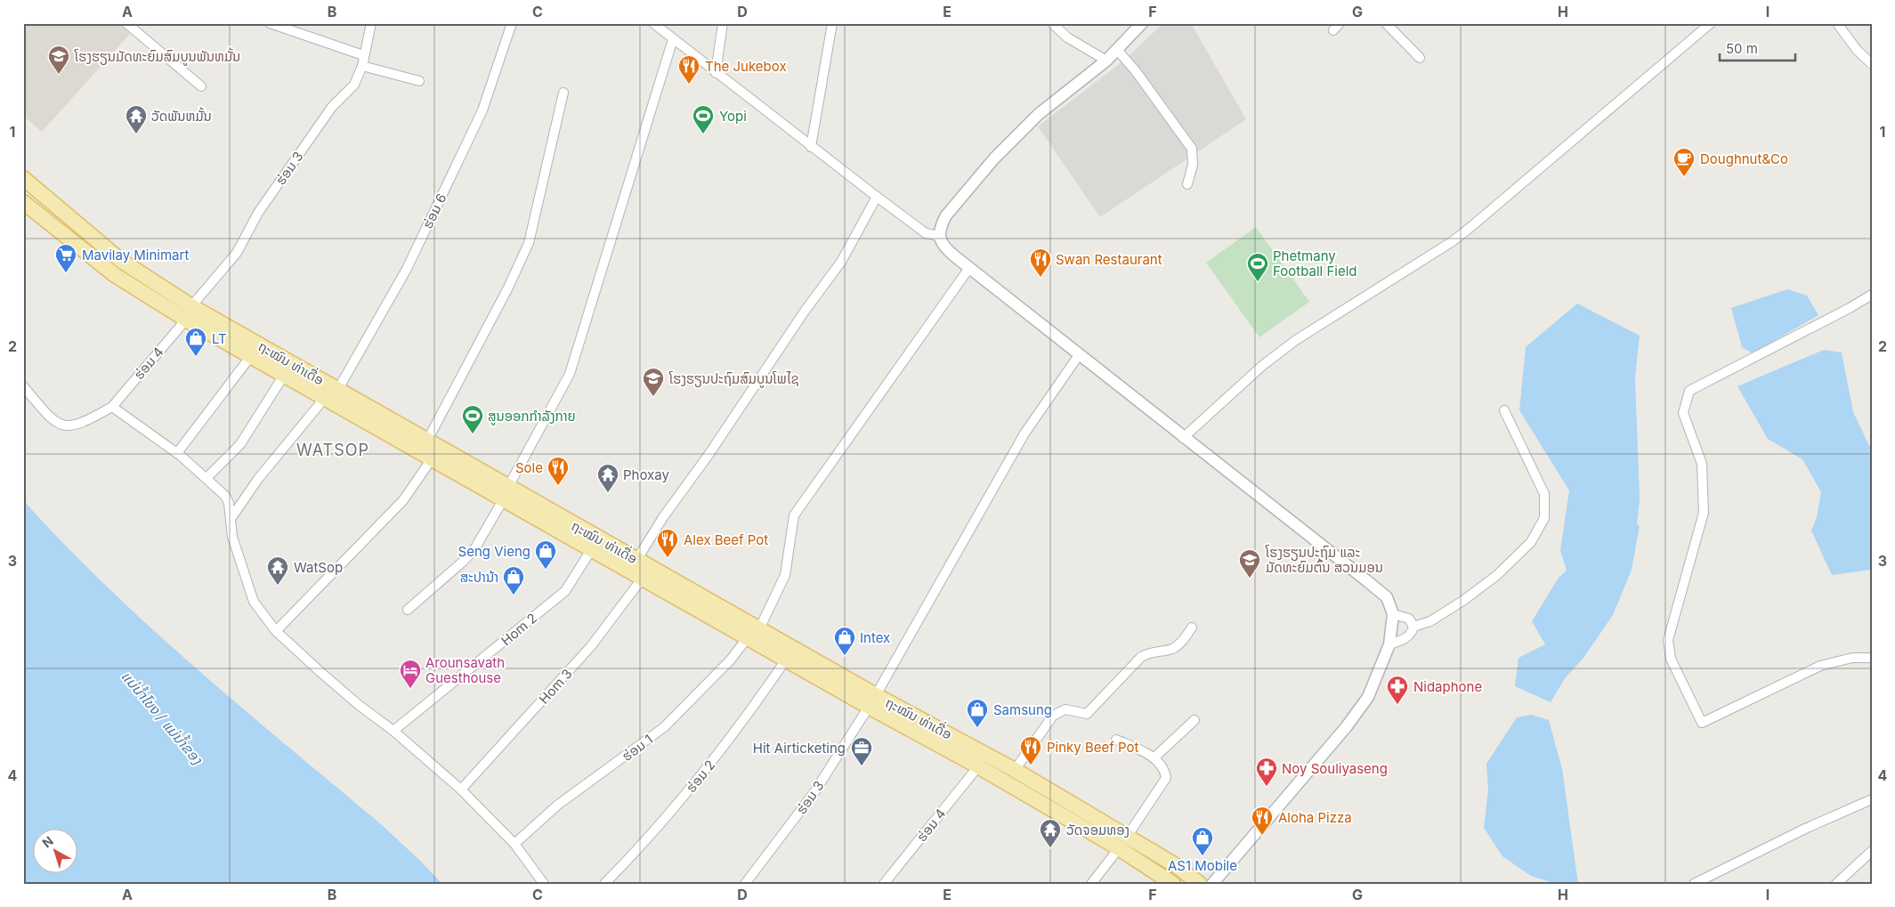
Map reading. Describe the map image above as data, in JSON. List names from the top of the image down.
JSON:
{
  "streets": {
    "main road": ["ຖະໝົນ ທ່າເດື່ອ"],
    "street": [
      "ຮ່ອມ 3",
      "ຮ່ອມ 6",
      "ຮ່ອມ 4",
      "Hom 2",
      "Hom 3",
      "ຮ່ອມ 1",
      "ຮ່ອມ 2"
    ]
  },
  "crossings": [
    ["ຮ່ອມ 3", "ຮ່ອມ 4"],
    ["ຮ່ອມ 3", "ຖະໝົນ ທ່າເດື່ອ"],
    ["ຮ່ອມ 6", "ຖະໝົນ ທ່າເດື່ອ"],
    ["ຮ່ອມ 4", "ຖະໝົນ ທ່າເດື່ອ"],
    ["ຖະໝົນ ທ່າເດື່ອ", "Hom 2"],
    ["ຖະໝົນ ທ່າເດື່ອ", "Hom 3"],
    ["ຖະໝົນ ທ່າເດື່ອ", "ຮ່ອມ 1"],
    ["ຖະໝົນ ທ່າເດື່ອ", "ຮ່ອມ 2"]
  ],
  "districts": ["WATSOP"],
  "water": ["แม่น้ำโขง / ແມ່ນ້ຳຂອງ"],
  "places": {
    "school or university": ["ໂຮງຮຽນມັດທະຍົມສົມບູນພັນຫມັ້ນ", "ໂຮງຮຽນປະຖົມສົມບູນໂພໄຊ", "ໂຮງຮຽນປະຖົມ ແລະ ມັດທະຍົມຕົ້ນ ສວນມອນ"],
    "restaurant": [
      "The Jukebox",
      "Swan Restaurant",
      "Sole",
      "Alex Beef Pot",
      "Pinky Beef Pot",
      "Aloha Pizza"
    ],
    "temple": [
      "ວັດພັນຫມັ້ນ",
      "Phoxay",
      "WatSop",
      "ວັດຈອມທອງ"
    ],
    "sports": ["Yopi", "Phetmany Football Field", "ສູນອອກກຳລັງກາຍ"],
    "cafe": ["Doughnut&Co"],
    "supermarket": ["Mavilay Minimart"],
    "shop": [
      "LT",
      "Seng Vieng",
      "ສະປານ້າ",
      "Intex",
      "Samsung",
      "AS1 Mobile"
    ],
    "hotel": ["Arounsavath Guesthouse"],
    "pharmacy": ["Nidaphone", "Noy Souliyaseng"],
    "office": ["Hit Airticketing"]
  },
  "scale_bar": "50 m",
  "north": "top left",
  "grid": {
    "columns": [
      "A",
      "B",
      "C",
      "D",
      "E",
      "F",
      "G",
      "H",
      "I"
    ],
    "rows": [
      "1",
      "2",
      "3",
      "4"
    ]
  }
}
